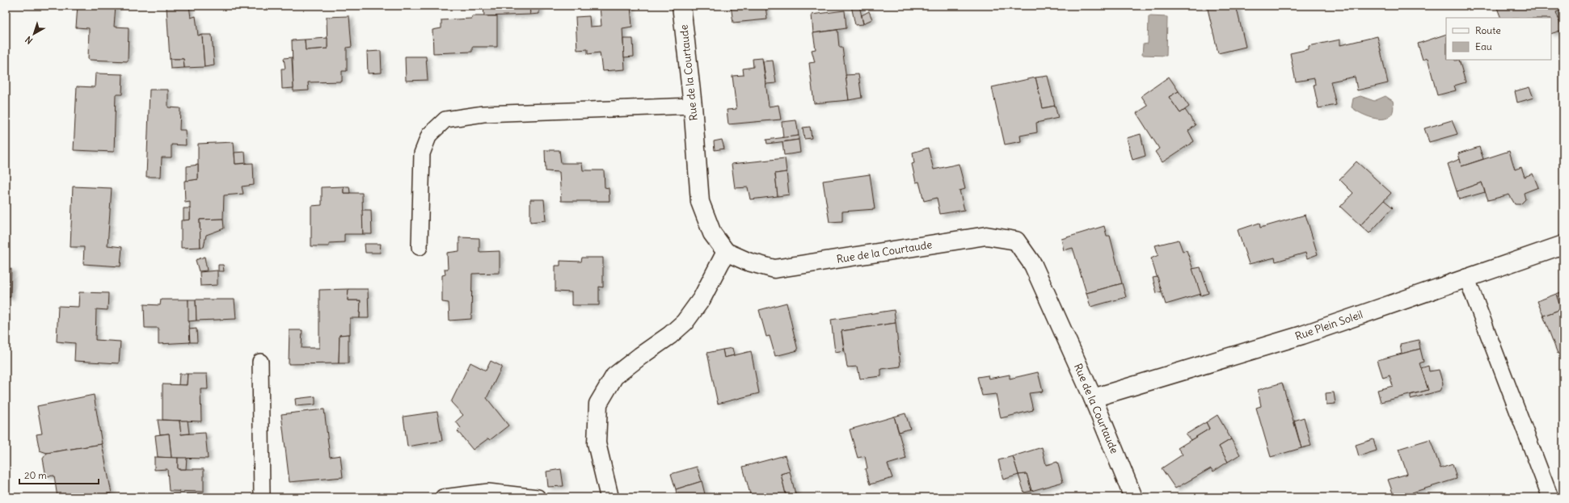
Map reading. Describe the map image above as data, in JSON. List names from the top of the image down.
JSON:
{
  "streets": {
    "street": ["Rue de la Courtaude", "Rue Plein Soleil"]
  },
  "crossings": [
    ["Rue de la Courtaude", "Rue Plein Soleil"]
  ],
  "legend": ["Route", "Eau"],
  "scale_bar": "20 m",
  "north": "bottom left"
}
